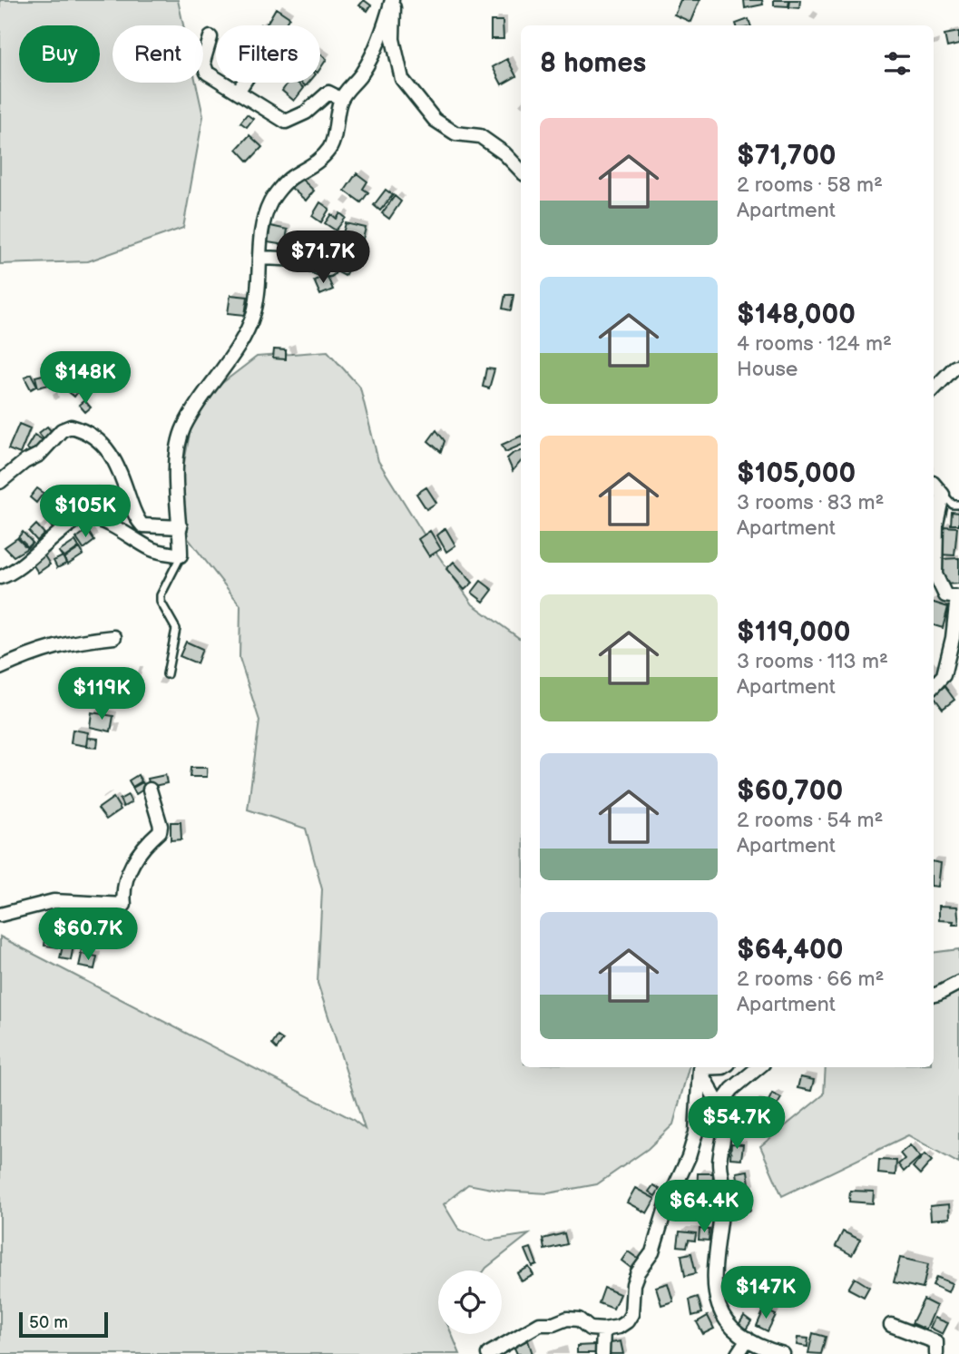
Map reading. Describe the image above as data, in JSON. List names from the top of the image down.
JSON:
{
  "scale_bar": "50 m",
  "page": {
    "chip": ["Buy", "Rent", "Filters"],
    "heading": "8 homes",
    "list": [
      {
        "name": "$71,700",
        "note": "2 rooms · 58 m² · Apartment"
      },
      {
        "name": "$148,000",
        "note": "4 rooms · 124 m² · House"
      },
      {
        "name": "$105,000",
        "note": "3 rooms · 83 m² · Apartment"
      },
      {
        "name": "$119,000",
        "note": "3 rooms · 113 m² · Apartment"
      },
      {
        "name": "$60,700",
        "note": "2 rooms · 54 m² · Apartment"
      },
      {
        "name": "$64,400",
        "note": "2 rooms · 66 m² · Apartment"
      }
    ],
    "price": [
      "$71.7K",
      "$148K",
      "$105K",
      "$119K",
      "$60.7K",
      "$54.7K",
      "$64.4K",
      "$147K"
    ],
    "scale": "50 m"
  }
}
